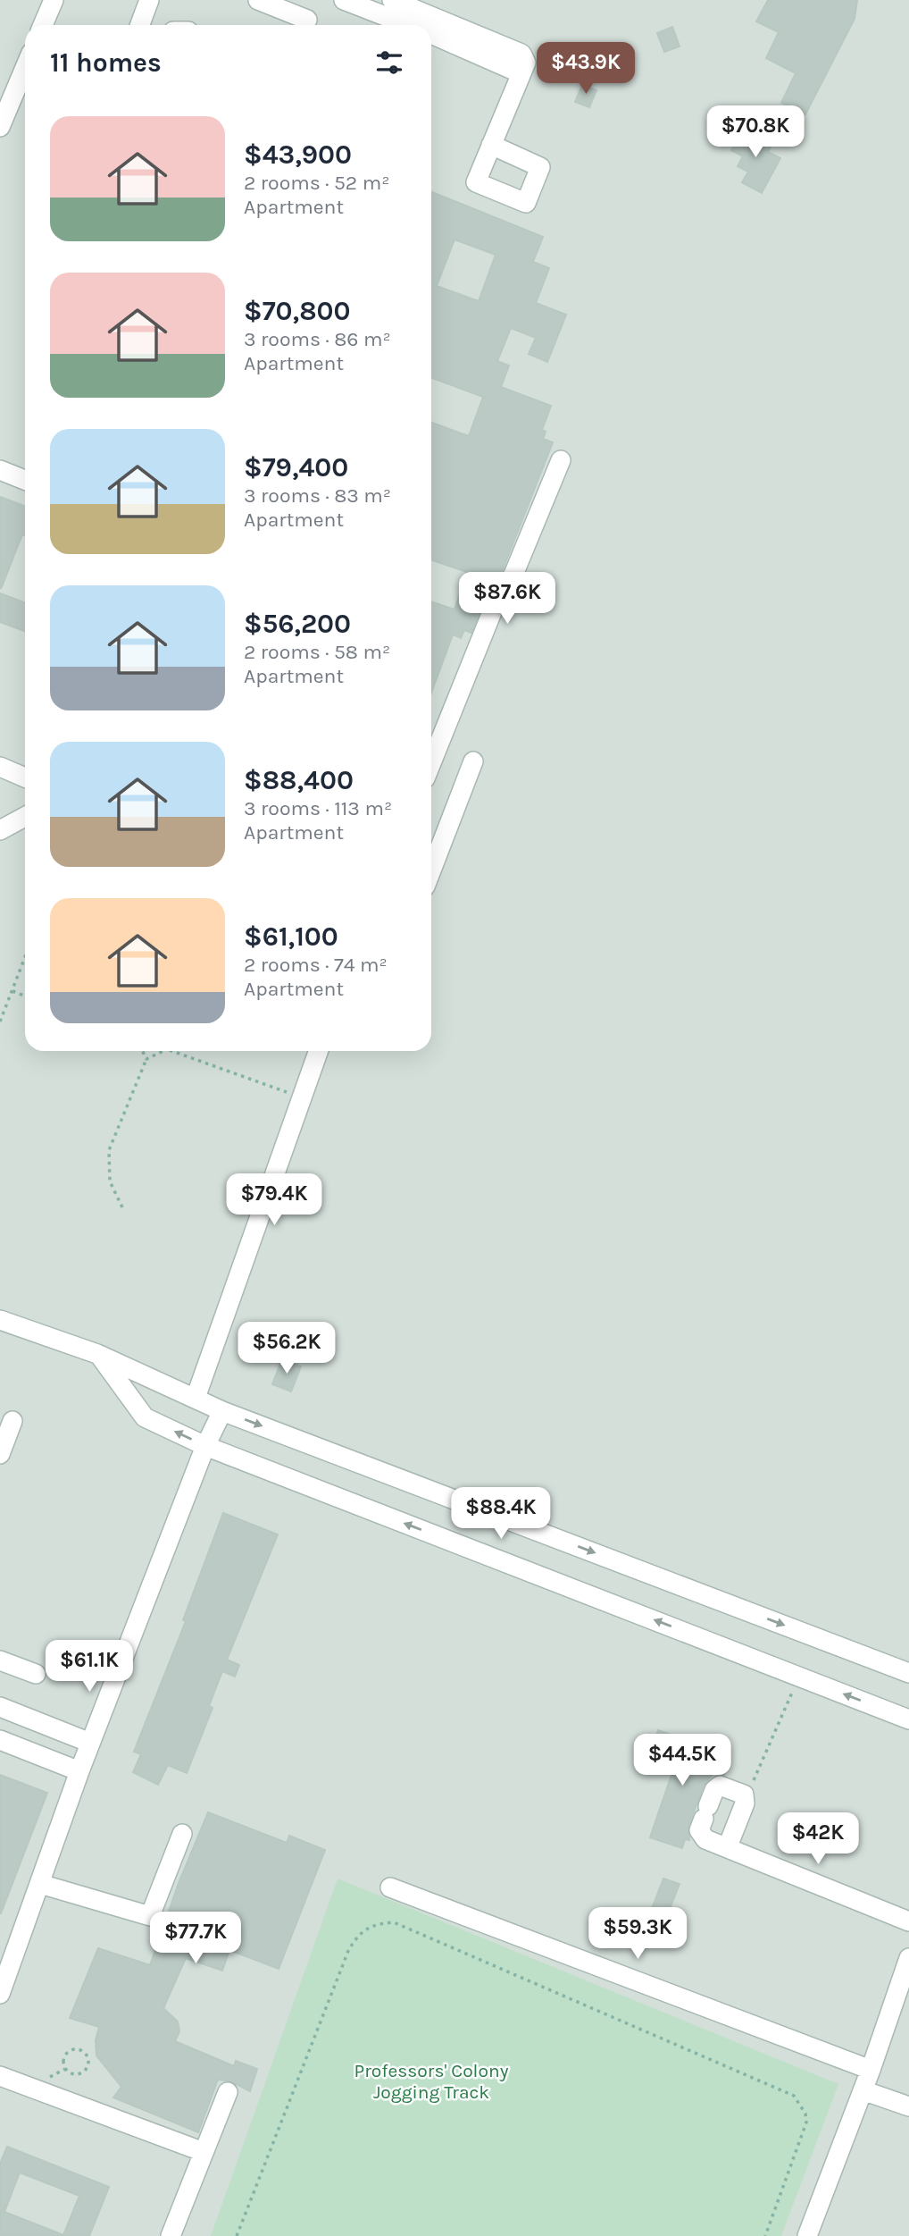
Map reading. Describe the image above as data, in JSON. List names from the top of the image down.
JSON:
{
  "parks": ["Professors' Colony Jogging Track"],
  "page": {
    "heading": "11 homes",
    "price": [
      "$43.9K",
      "$70.8K",
      "$87.6K",
      "$79.4K",
      "$56.2K",
      "$88.4K",
      "$61.1K",
      "$44.5K",
      "$42K",
      "$59.3K",
      "$77.7K"
    ],
    "list": [
      {
        "name": "$43,900",
        "note": "2 rooms · 52 m² · Apartment"
      },
      {
        "name": "$70,800",
        "note": "3 rooms · 86 m² · Apartment"
      },
      {
        "name": "$79,400",
        "note": "3 rooms · 83 m² · Apartment"
      },
      {
        "name": "$56,200",
        "note": "2 rooms · 58 m² · Apartment"
      },
      {
        "name": "$88,400",
        "note": "3 rooms · 113 m² · Apartment"
      },
      {
        "name": "$61,100",
        "note": "2 rooms · 74 m² · Apartment"
      }
    ]
  }
}
